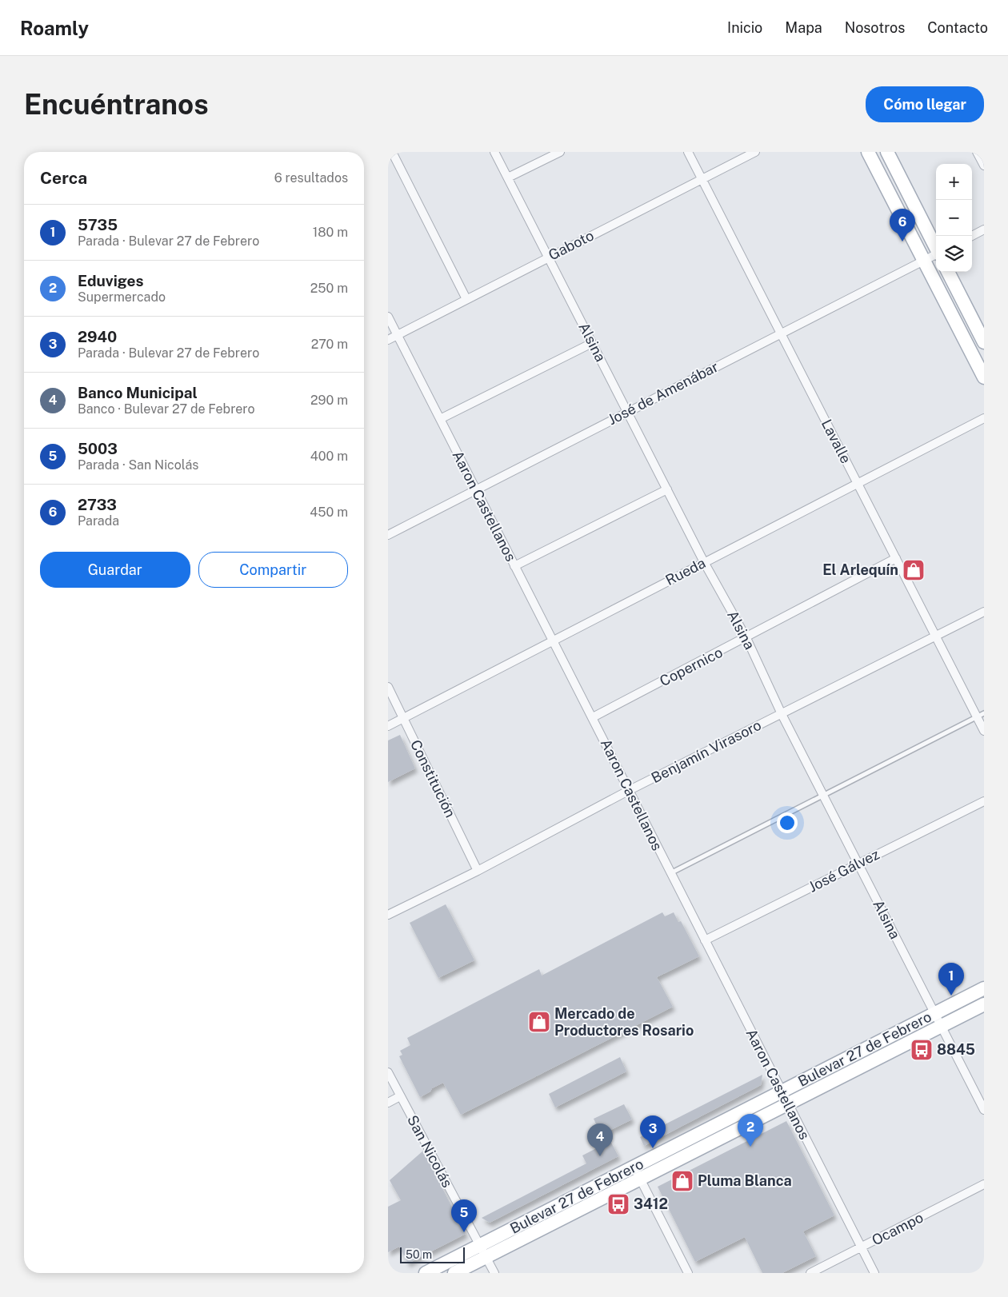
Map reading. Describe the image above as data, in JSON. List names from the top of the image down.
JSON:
{
  "streets": {
    "main road": ["Bulevar 27 de Febrero"],
    "street": [
      "Gaboto",
      "Alsina",
      "José de Amenábar",
      "Lavalle",
      "Aaron Castellanos",
      "Rueda",
      "Copernico",
      "Benjamín Virasoro",
      "Constitución",
      "José Gálvez",
      "San Nicolás",
      "Ocampo"
    ]
  },
  "crossings": [
    ["Gaboto", "Alsina"],
    ["Gaboto", "Lavalle"],
    ["Gaboto", "Aaron Castellanos"],
    ["Alsina", "José de Amenábar"],
    ["Alsina", "Rueda"],
    ["Alsina", "Copernico"],
    ["Alsina", "Benjamín Virasoro"],
    ["Alsina", "José Gálvez"],
    ["Alsina", "Bulevar 27 de Febrero"],
    ["José de Amenábar", "Lavalle"],
    ["José de Amenábar", "Aaron Castellanos"],
    ["Lavalle", "Rueda"],
    ["Lavalle", "Copernico"],
    ["Lavalle", "Benjamín Virasoro"],
    ["Aaron Castellanos", "Rueda"],
    ["Aaron Castellanos", "Copernico"],
    ["Aaron Castellanos", "Benjamín Virasoro"],
    ["Aaron Castellanos", "José Gálvez"],
    ["Aaron Castellanos", "Bulevar 27 de Febrero"],
    ["Aaron Castellanos", "Ocampo"],
    ["Rueda", "Constitución"],
    ["Benjamín Virasoro", "Constitución"],
    ["Bulevar 27 de Febrero", "San Nicolás"]
  ],
  "places": {
    "shop": ["El Arlequín", "Mercado de Productores Rosario", "Pluma Blanca"],
    "bus stop": ["8845", "3412"]
  },
  "scale_bar": "50 m",
  "page": {
    "header": "Roamly",
    "nav": [
      "Inicio",
      "Mapa",
      "Nosotros",
      "Contacto"
    ],
    "buttons": [
      "Cómo llegar",
      ["Guardar", "Compartir"]
    ],
    "title": "Encuéntranos",
    "heading": ["Cerca", "6 resultados"],
    "map_buttons": ["+", "−"],
    "list": [
      {
        "mark": "1",
        "name": "5735",
        "note": "Parada · Bulevar 27 de Febrero",
        "value": "180 m"
      },
      {
        "mark": "2",
        "name": "Eduviges",
        "note": "Supermercado",
        "value": "250 m"
      },
      {
        "mark": "3",
        "name": "2940",
        "note": "Parada · Bulevar 27 de Febrero",
        "value": "270 m"
      },
      {
        "mark": "4",
        "name": "Banco Municipal",
        "note": "Banco · Bulevar 27 de Febrero",
        "value": "290 m"
      },
      {
        "mark": "5",
        "name": "5003",
        "note": "Parada · San Nicolás",
        "value": "400 m"
      },
      {
        "mark": "6",
        "name": "2733",
        "note": "Parada",
        "value": "450 m"
      }
    ],
    "pins": [
      "6",
      "1",
      "2",
      "3",
      "4",
      "5"
    ],
    "scale": "50 m"
  }
}
